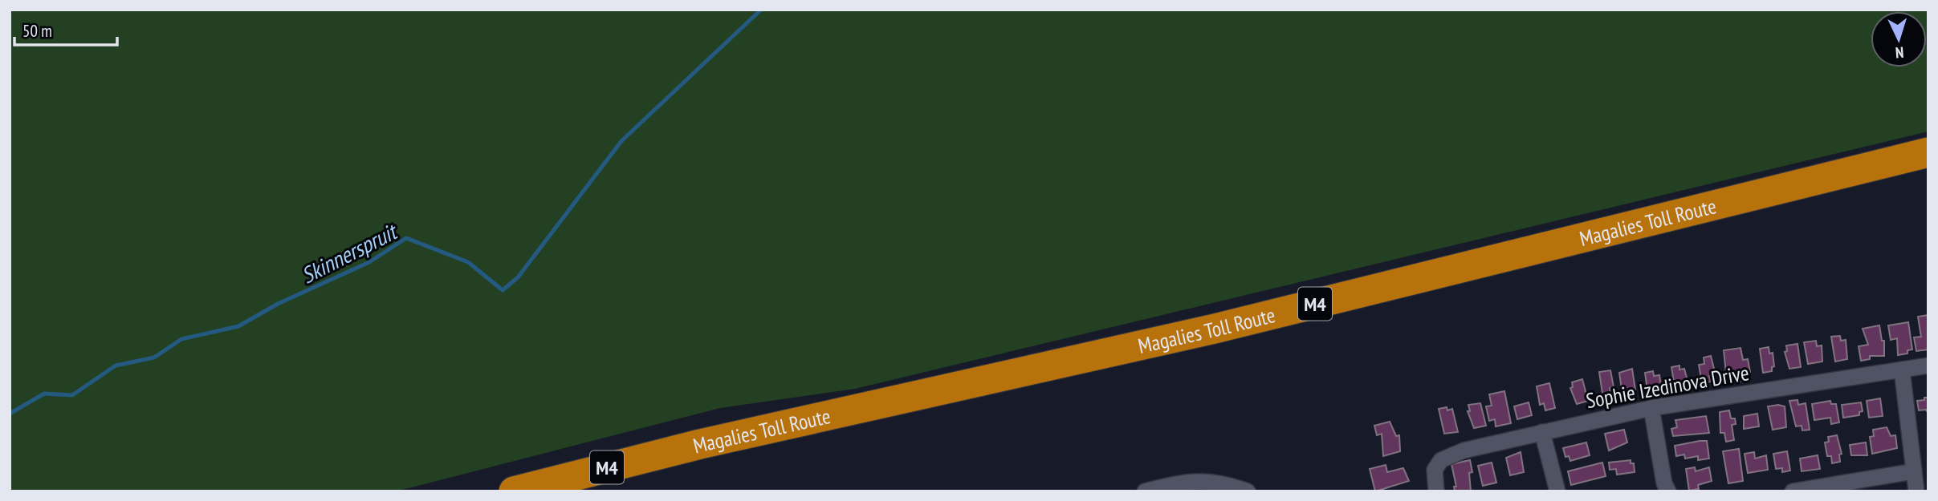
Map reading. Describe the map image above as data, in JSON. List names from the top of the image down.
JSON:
{
  "streets": {
    "highway": ["Magalies Toll Route", "M4"],
    "street": ["Sophie Izedinova Drive"]
  },
  "water": ["Skinnerspruit"],
  "scale_bar": "50 m",
  "north": "bottom"
}
